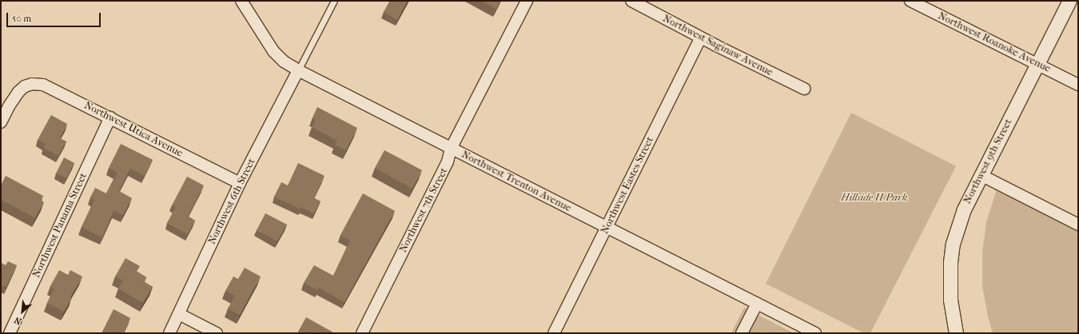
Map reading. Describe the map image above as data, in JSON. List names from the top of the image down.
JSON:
{
  "streets": {
    "street": [
      "Northwest Roanoke Avenue",
      "Northwest Saginaw Avenue",
      "Northwest Utica Avenue",
      "Northwest 9th Street",
      "Northwest Trenton Avenue",
      "Northwest Eastes Street",
      "Northwest 6th Street",
      "Northwest 7th Street",
      "Northwest Panama Street"
    ]
  },
  "crossings": [
    ["Northwest Roanoke Avenue", "Northwest 9th Street"],
    ["Northwest Saginaw Avenue", "Northwest Eastes Street"],
    ["Northwest Utica Avenue", "Northwest 6th Street"],
    ["Northwest Utica Avenue", "Northwest Panama Street"],
    ["Northwest Trenton Avenue", "Northwest Eastes Street"],
    ["Northwest Trenton Avenue", "Northwest 6th Street"],
    ["Northwest Trenton Avenue", "Northwest 7th Street"]
  ],
  "parks": ["Hillside II Park"],
  "scale_bar": "50 m",
  "north": "bottom left"
}
